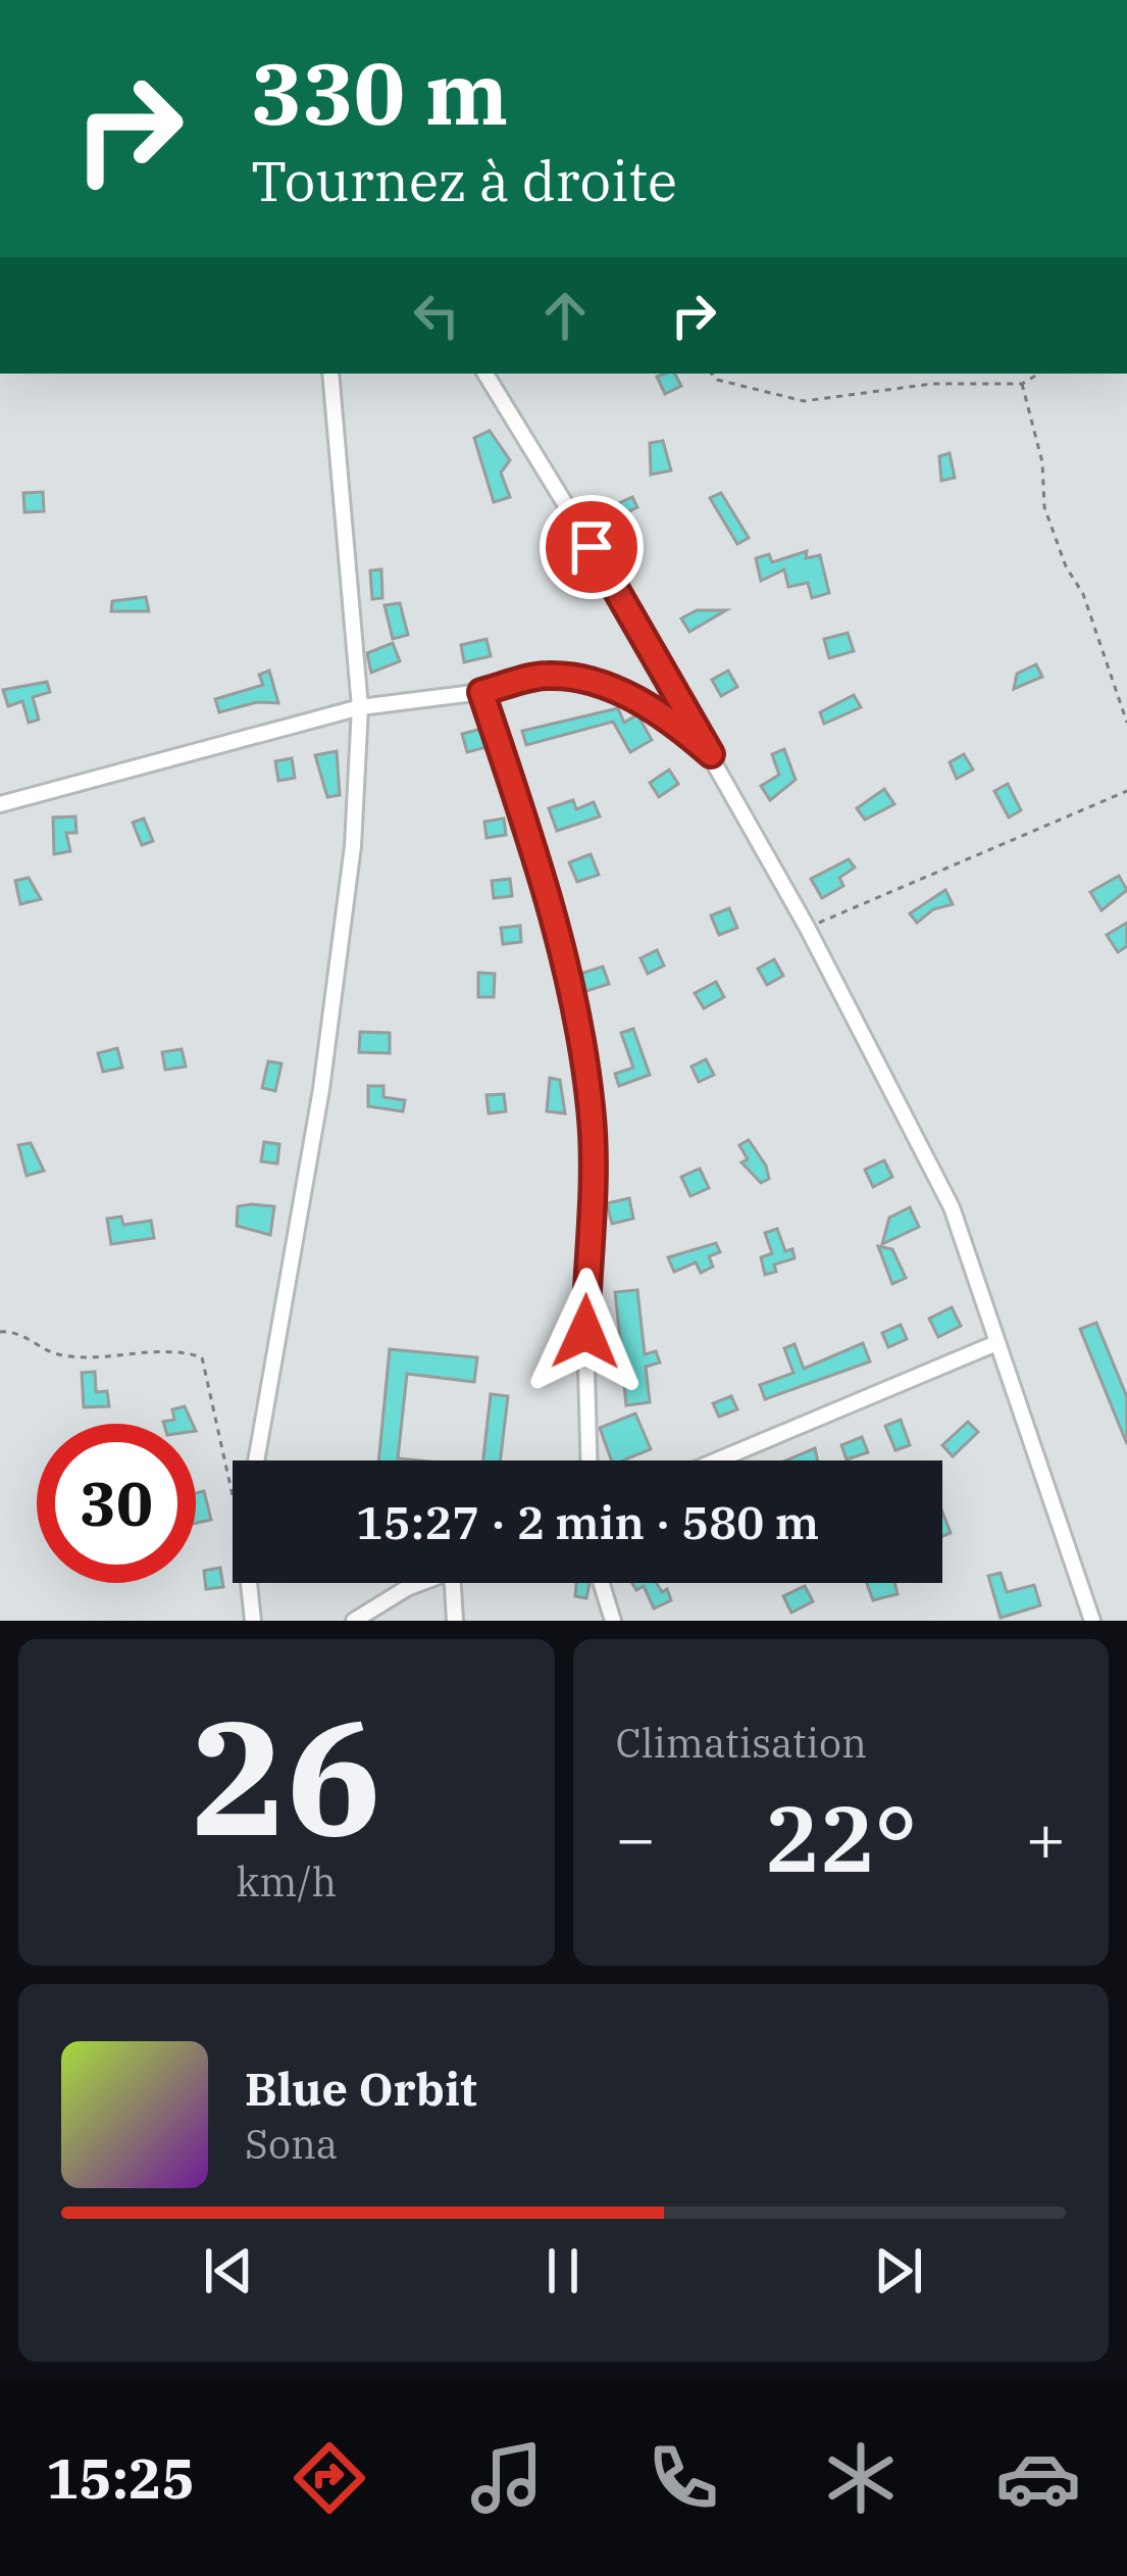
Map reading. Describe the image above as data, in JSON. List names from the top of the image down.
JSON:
{
  "page": {
    "turn": ["330 m", "Tournez à droite"],
    "limit": "30",
    "trip": "15:27 · 2 min · 580 m",
    "tile": [
      ["26", "km/h"],
      "Climatisation"
    ],
    "heat": ["−", "22°", "+"],
    "song": ["Blue Orbit", "Sona"],
    "tabs": "15:25"
  }
}
